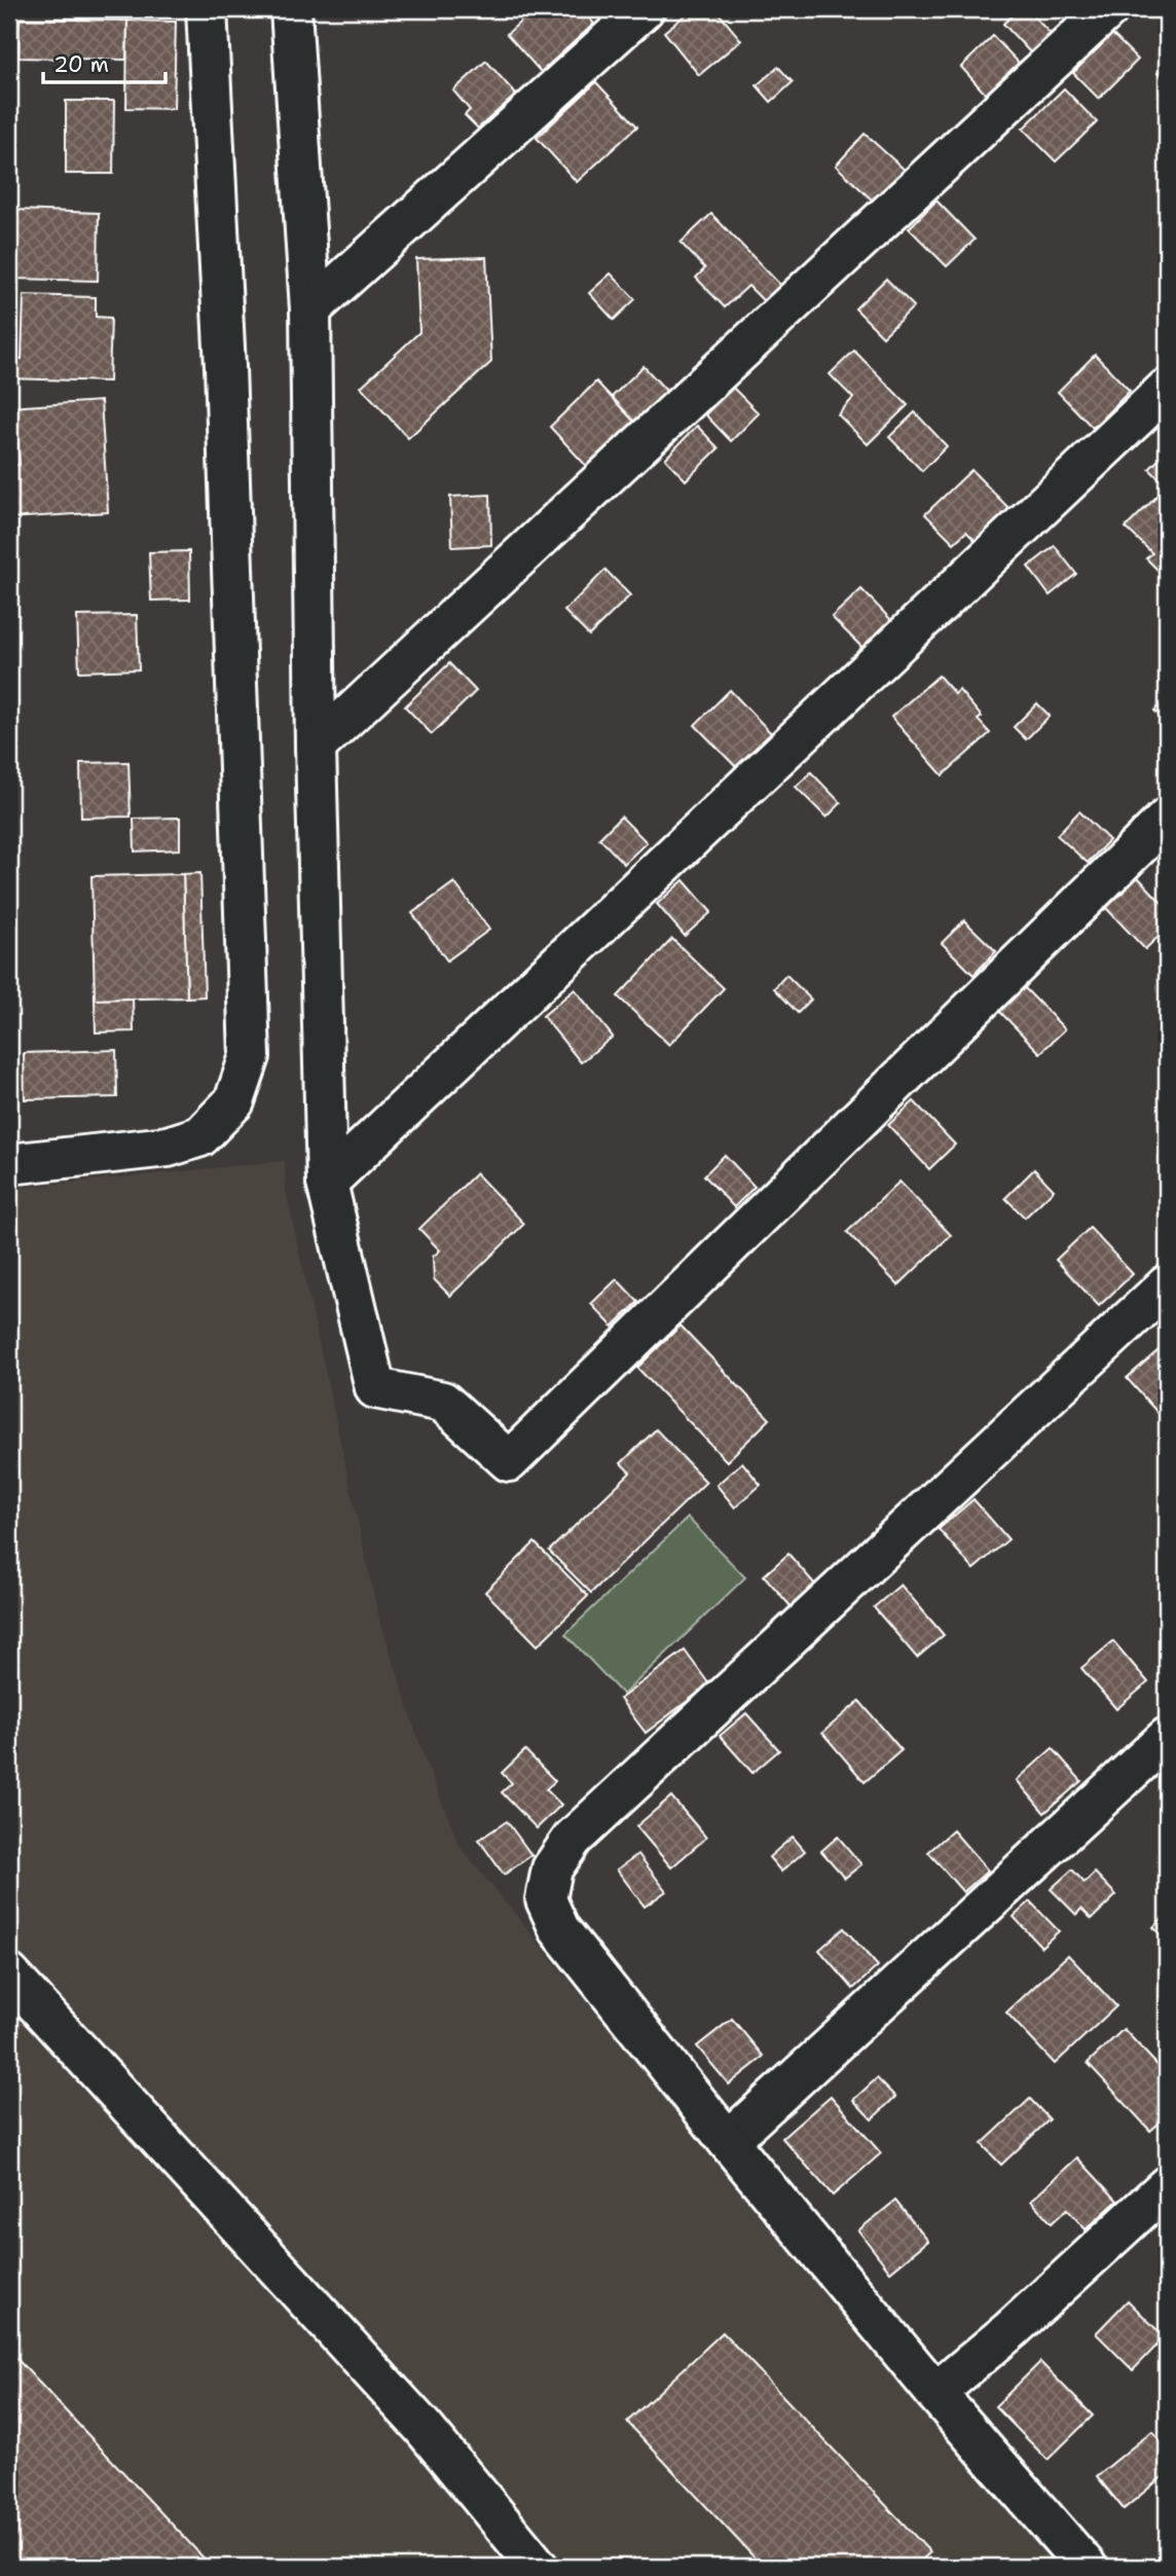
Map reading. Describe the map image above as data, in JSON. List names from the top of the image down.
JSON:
{
  "scale_bar": "20 m"
}
